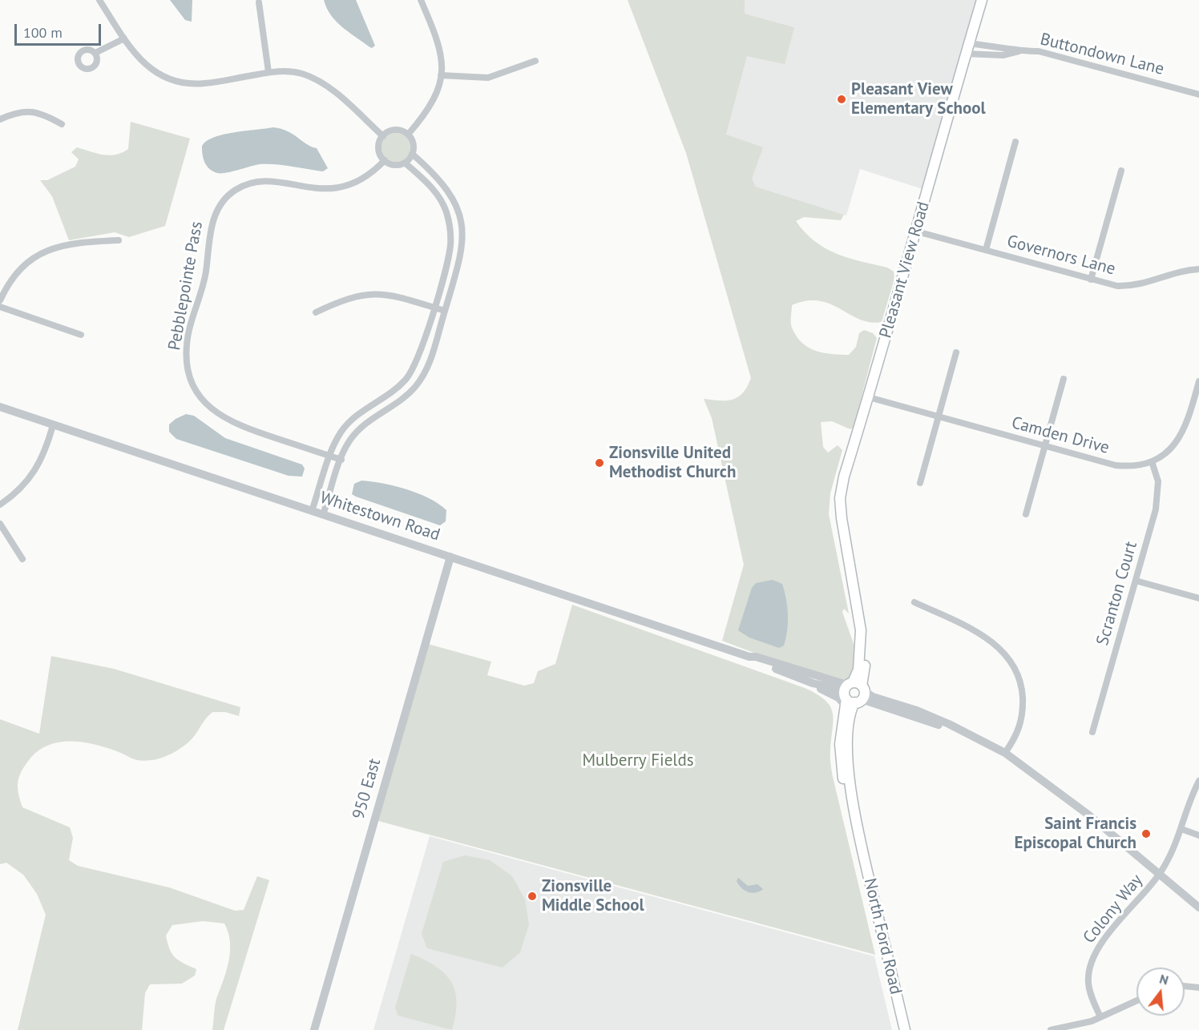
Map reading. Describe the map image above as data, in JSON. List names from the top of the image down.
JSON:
{
  "streets": {
    "main road": ["Pleasant View Road", "North Ford Road"],
    "street": [
      "Buttondown Lane",
      "Governors Lane",
      "Pebblepointe Pass",
      "Camden Drive",
      "Whitestown Road",
      "Scranton Court",
      "950 East",
      "Colony Way"
    ]
  },
  "crossings": [
    ["Buttondown Lane", "Pleasant View Road"],
    ["Governors Lane", "Pleasant View Road"],
    ["Pleasant View Road", "Camden Drive"],
    ["Pleasant View Road", "Whitestown Road"],
    ["Pleasant View Road", "North Ford Road"],
    ["Camden Drive", "Scranton Court"],
    ["Whitestown Road", "950 East"],
    ["Whitestown Road", "North Ford Road"]
  ],
  "parks": ["Mulberry Fields"],
  "places": [
    "Pleasant View Elementary School",
    "Zionsville United Methodist Church",
    "Saint Francis Episcopal Church",
    "Zionsville Middle School"
  ],
  "scale_bar": "100 m",
  "north": "top"
}
